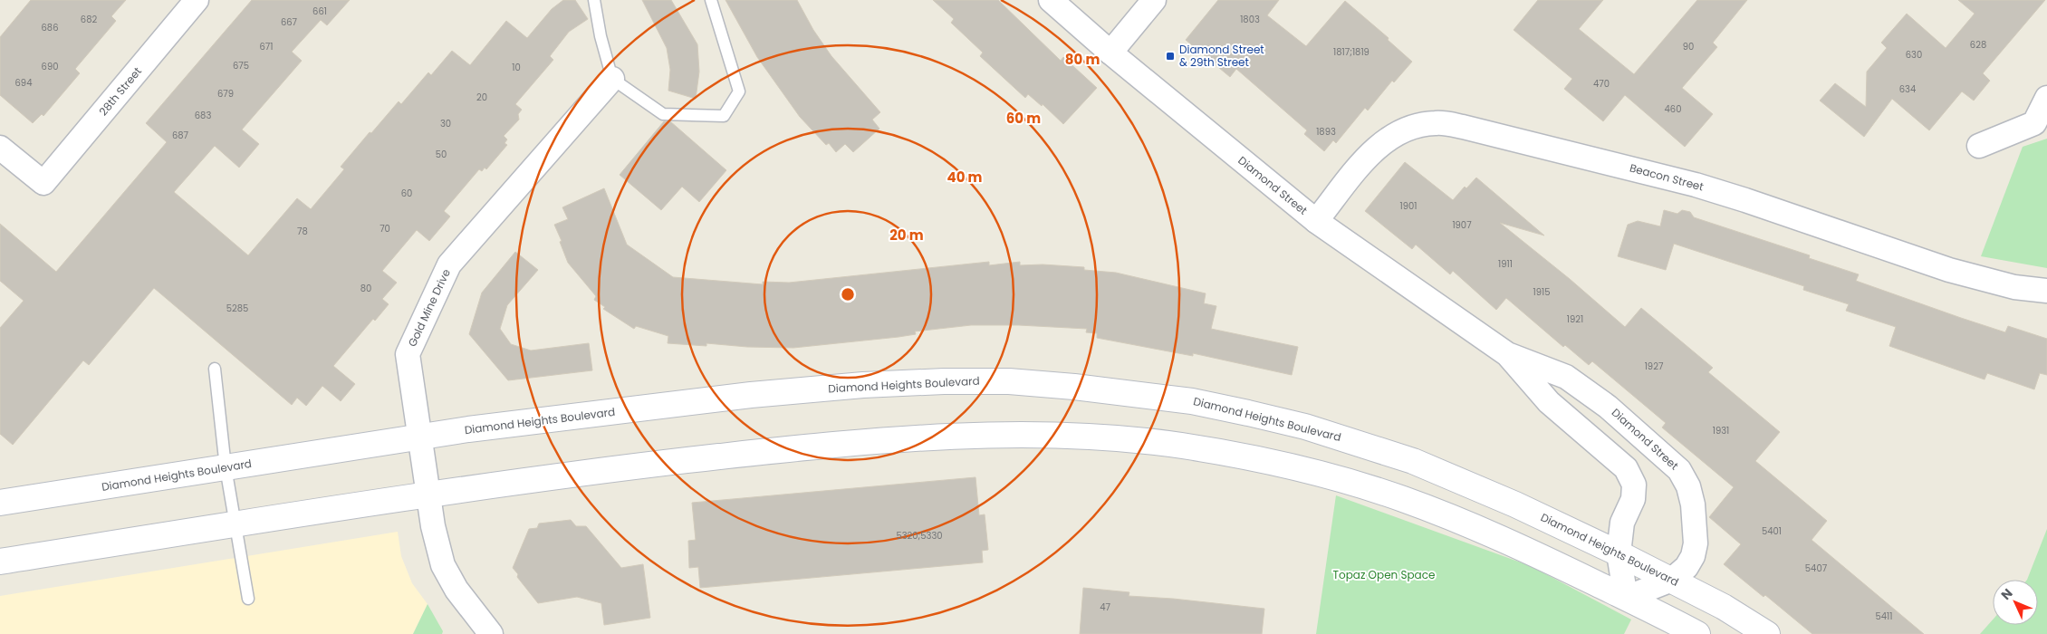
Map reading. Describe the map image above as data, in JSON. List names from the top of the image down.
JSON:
{
  "streets": {
    "main road": ["Diamond Heights Boulevard"],
    "street": [
      "28th Street",
      "Beacon Street",
      "Diamond Street",
      "Gold Mine Drive"
    ]
  },
  "crossings": [
    ["Beacon Street", "Diamond Street"],
    ["Diamond Street", "Diamond Heights Boulevard"],
    ["Gold Mine Drive", "Diamond Heights Boulevard"]
  ],
  "parks": ["Topaz Open Space"],
  "places": {
    "transit": ["Diamond Street & 29th Street"]
  },
  "house_numbers": [
    "661",
    "682",
    "1803",
    "667",
    "686",
    "628",
    "671",
    "90",
    "1817;1819",
    "630",
    "675",
    "690",
    "10",
    "694",
    "470",
    "634",
    "679",
    "20",
    "460",
    "683",
    "30",
    "1893",
    "687",
    "50",
    "60",
    "1901",
    "1907",
    "70",
    "78",
    "1911",
    "80",
    "1915",
    "5285",
    "1921",
    "1927",
    "1931",
    "5401",
    "5320;5330",
    "5407",
    "47",
    "5411"
  ],
  "north": "top left",
  "rings": [
    "80 m",
    "60 m",
    "40 m",
    "20 m"
  ]
}
